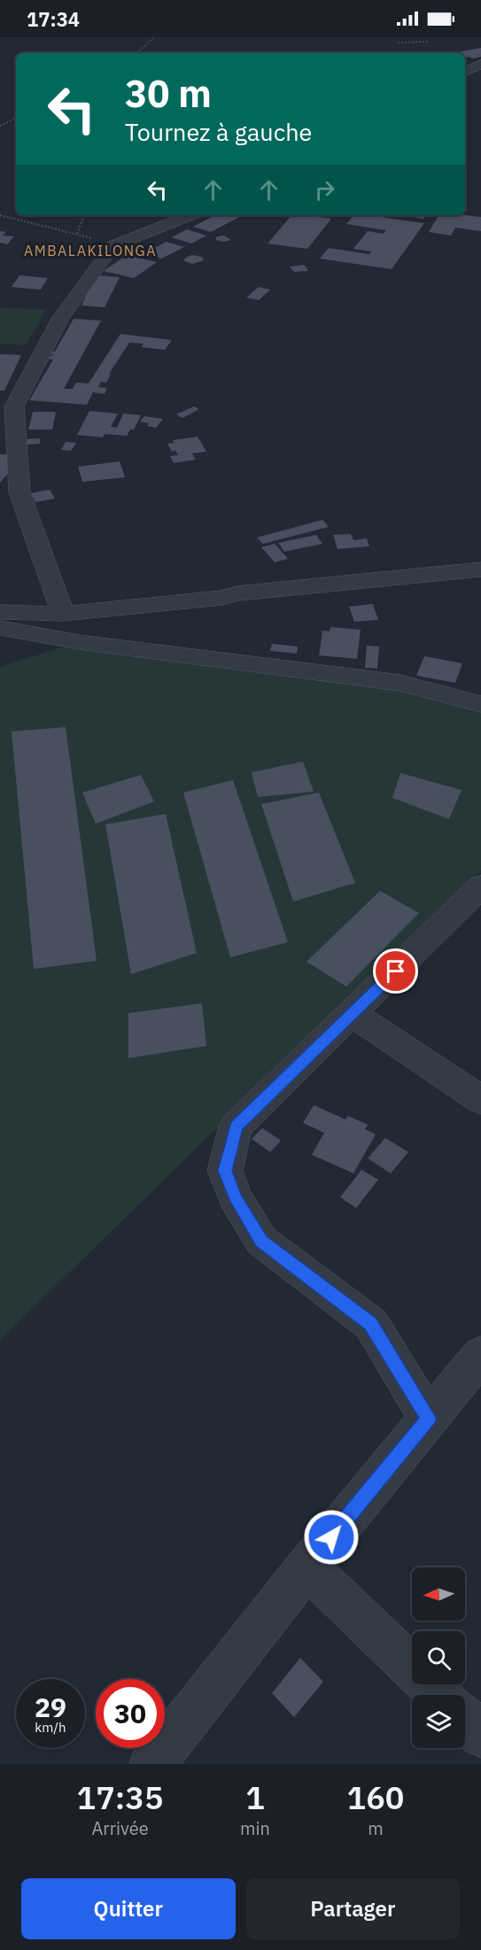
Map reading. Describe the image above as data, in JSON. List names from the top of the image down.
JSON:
{
  "districts": ["AMBALAKILONGA"],
  "north": "left",
  "page": {
    "status": "17:34",
    "turn": ["30 m", "Tournez à gauche"],
    "speed": "29 km/h",
    "limit": "30",
    "eta": [
      "17:35",
      "Arrivée",
      "1",
      "min",
      "160",
      "m"
    ],
    "buttons": ["Quitter", "Partager"]
  }
}
